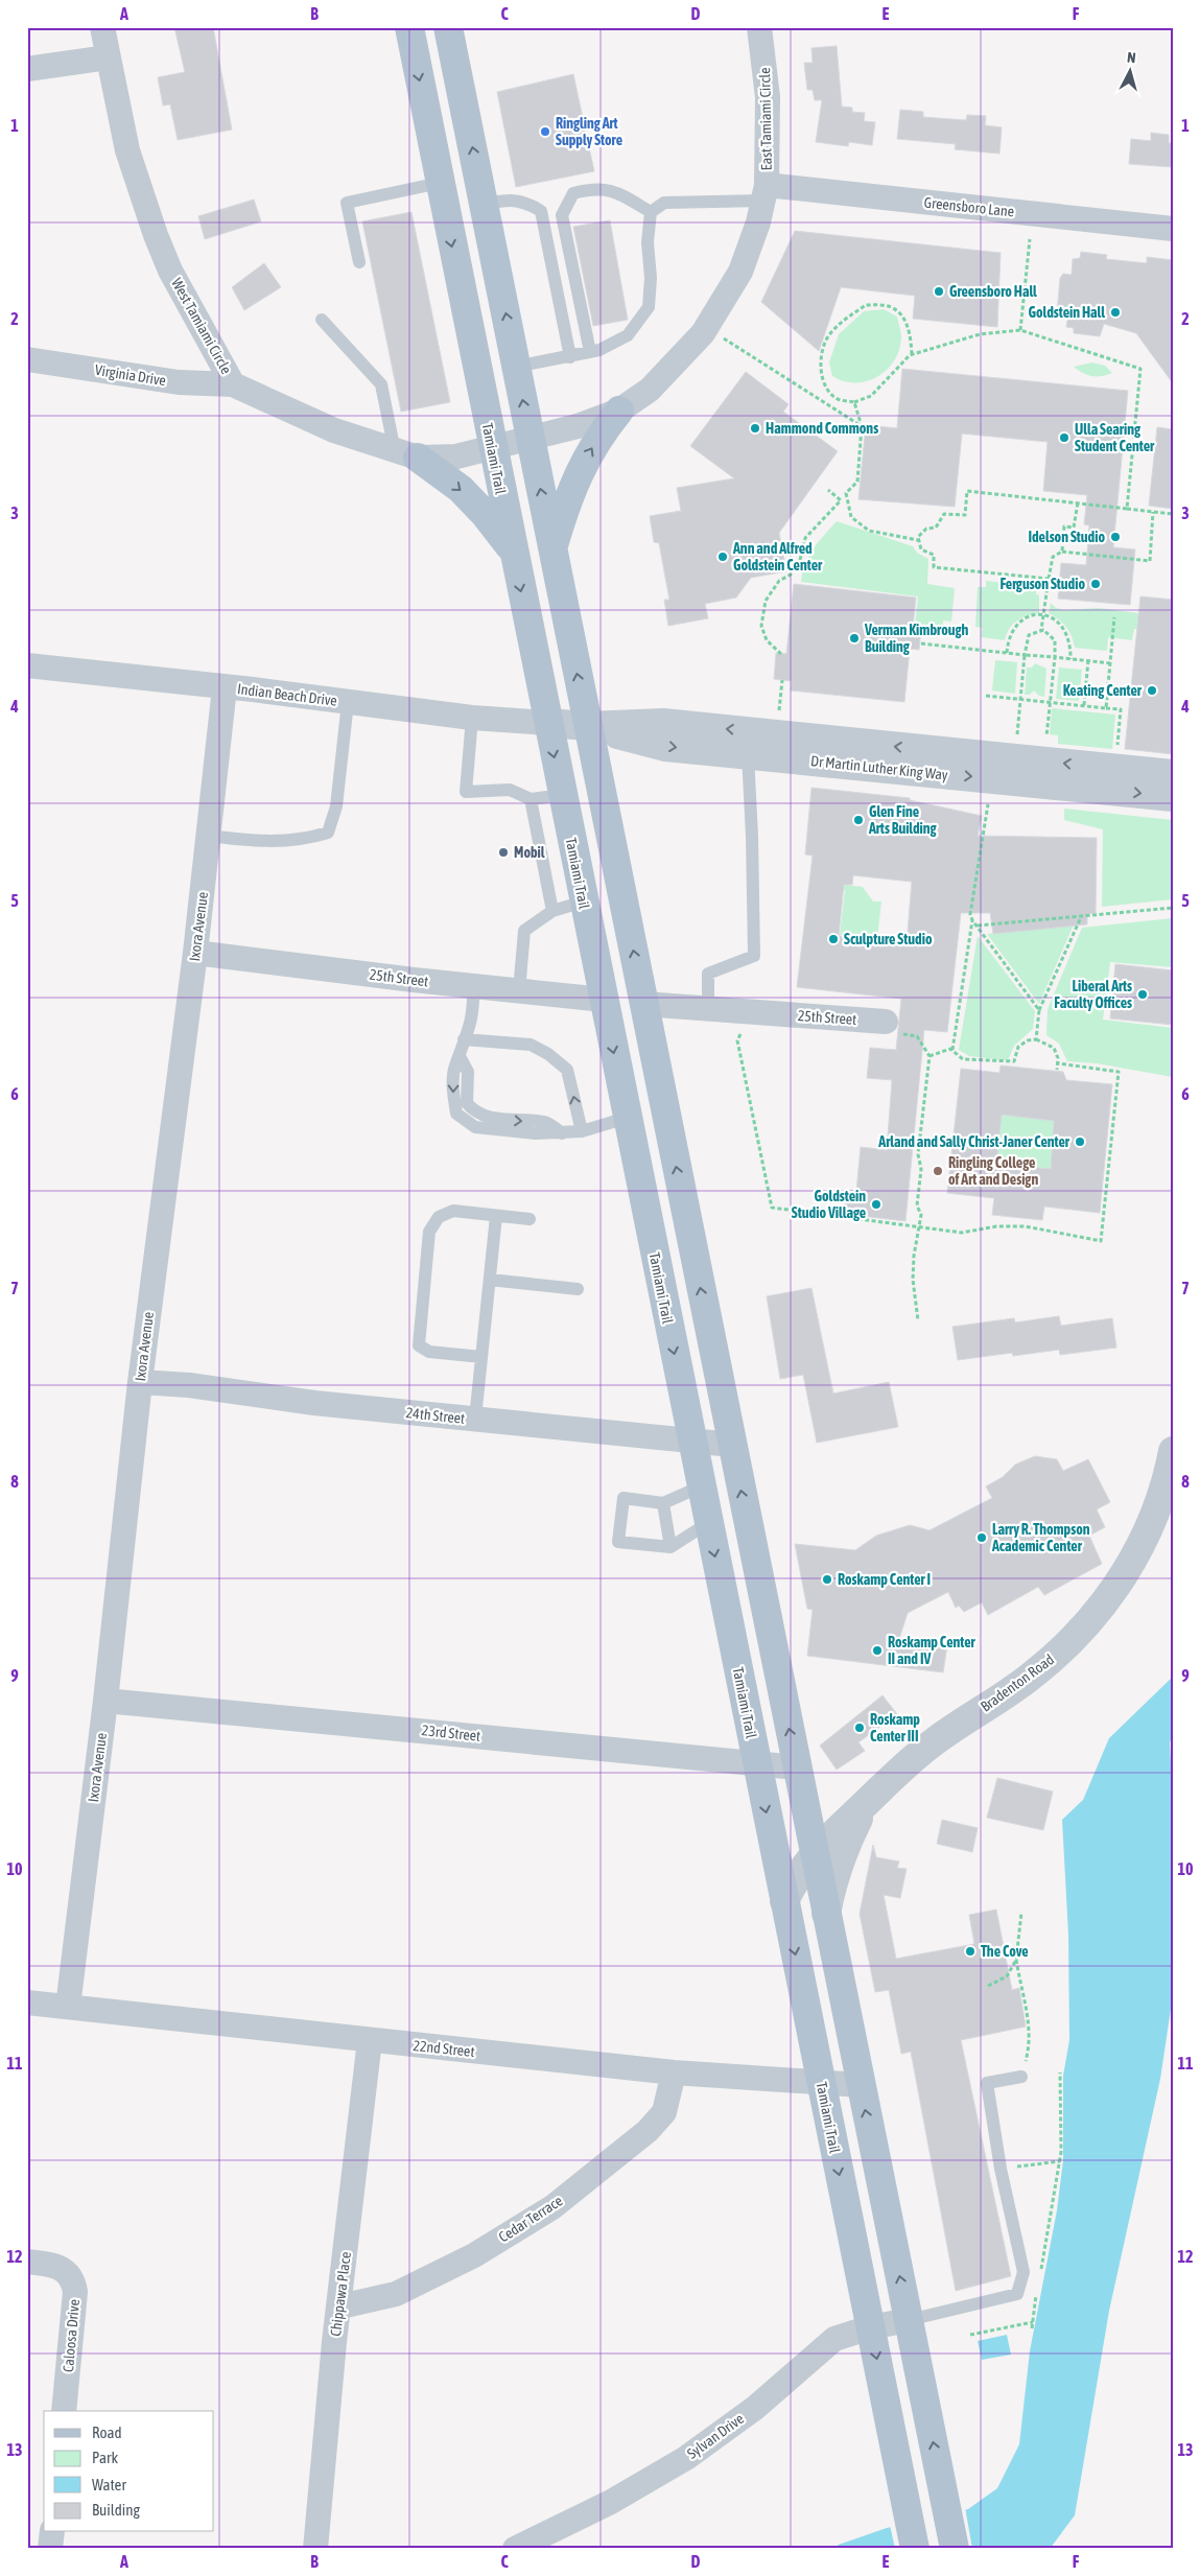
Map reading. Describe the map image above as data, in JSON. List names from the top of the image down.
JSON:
{
  "streets": {
    "main road": ["Tamiami Trail"],
    "street": [
      "East Tamiami Circle",
      "Greensboro Lane",
      "West Tamiami Circle",
      "Virginia Drive",
      "Indian Beach Drive",
      "Dr Martin Luther King Way",
      "Ixora Avenue",
      "25th Street",
      "24th Street",
      "Bradenton Road",
      "23rd Street",
      "22nd Street",
      "Cedar Terrace",
      "Chippawa Place",
      "Caloosa Drive",
      "Sylvan Drive"
    ]
  },
  "crossings": [
    ["East Tamiami Circle", "Greensboro Lane"],
    ["East Tamiami Circle", "West Tamiami Circle"],
    ["West Tamiami Circle", "Virginia Drive"],
    ["West Tamiami Circle", "Tamiami Trail"],
    ["Tamiami Trail", "Indian Beach Drive"],
    ["Tamiami Trail", "Dr Martin Luther King Way"],
    ["Tamiami Trail", "25th Street"],
    ["Tamiami Trail", "24th Street"],
    ["Tamiami Trail", "Bradenton Road"],
    ["Tamiami Trail", "23rd Street"],
    ["Tamiami Trail", "22nd Street"],
    ["Tamiami Trail", "Sylvan Drive"],
    ["Indian Beach Drive", "Dr Martin Luther King Way"],
    ["Indian Beach Drive", "Ixora Avenue"],
    ["Ixora Avenue", "25th Street"],
    ["Ixora Avenue", "24th Street"],
    ["Ixora Avenue", "23rd Street"],
    ["Ixora Avenue", "22nd Street"],
    ["22nd Street", "Cedar Terrace"],
    ["22nd Street", "Chippawa Place"],
    ["Cedar Terrace", "Chippawa Place"]
  ],
  "places": [
    "Ringling Art Supply Store",
    "Greensboro Hall",
    "Goldstein Hall",
    "Hammond Commons",
    "Ulla Searing Student Center",
    "Idelson Studio",
    "Ann and Alfred Goldstein Center",
    "Ferguson Studio",
    "Verman Kimbrough Building",
    "Keating Center",
    "Glen Fine Arts Building",
    "Mobil",
    "Sculpture Studio",
    "Liberal Arts Faculty Offices",
    "Arland and Sally Christ-Janer Center",
    "Ringling College of Art and Design",
    "Goldstein Studio Village",
    "Larry R. Thompson Academic Center",
    "Roskamp Center I",
    "Roskamp Center II and IV",
    "Roskamp Center III",
    "The Cove"
  ],
  "legend": [
    "Road",
    "Park",
    "Water",
    "Building"
  ],
  "north": "top",
  "grid": {
    "columns": [
      "A",
      "B",
      "C",
      "D",
      "E",
      "F"
    ],
    "rows": [
      "1",
      "2",
      "3",
      "4",
      "5",
      "6",
      "7",
      "8",
      "9",
      "10",
      "11",
      "12",
      "13"
    ]
  }
}
